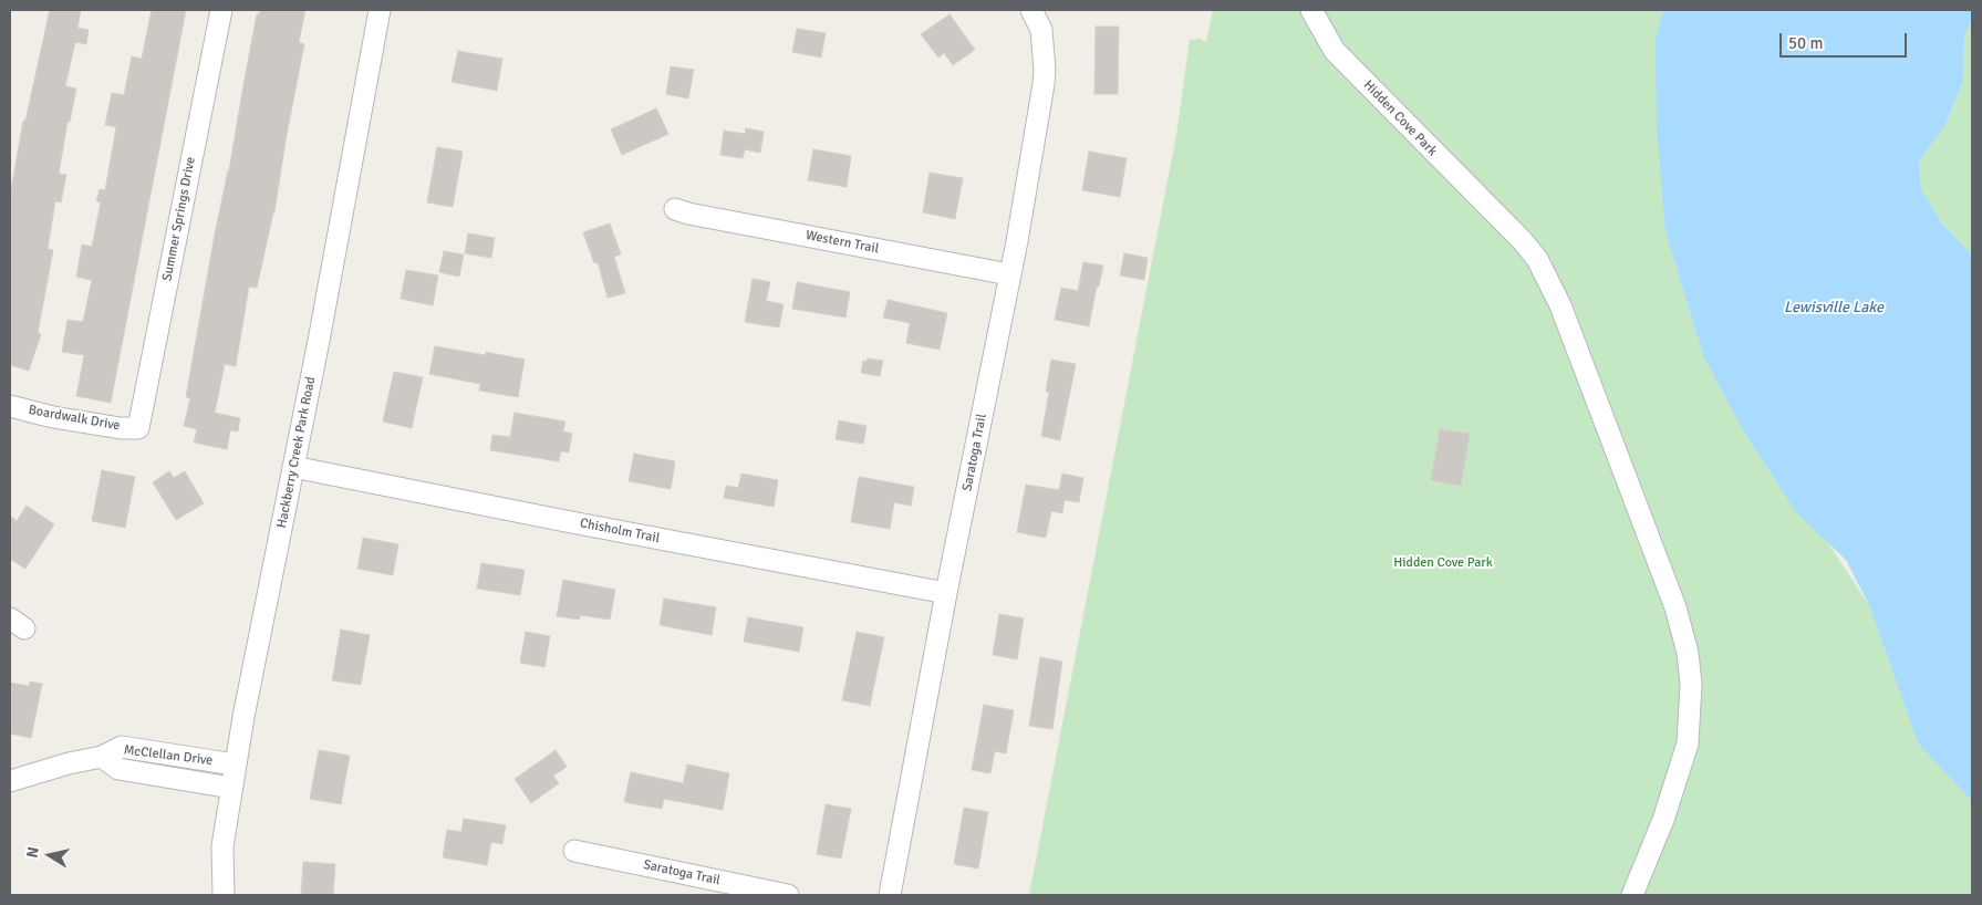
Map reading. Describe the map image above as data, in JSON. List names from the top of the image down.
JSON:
{
  "streets": {
    "street": [
      "Hidden Cove Park",
      "Summer Springs Drive",
      "Western Trail",
      "Boardwalk Drive",
      "Hackberry Creek Park Road",
      "Saratoga Trail",
      "Chisholm Trail",
      "McClellan Drive"
    ]
  },
  "crossings": [
    ["Summer Springs Drive", "Boardwalk Drive"],
    ["Western Trail", "Saratoga Trail"],
    ["Hackberry Creek Park Road", "Chisholm Trail"],
    ["Hackberry Creek Park Road", "McClellan Drive"],
    ["Saratoga Trail", "Chisholm Trail"]
  ],
  "water": ["Lewisville Lake"],
  "parks": ["Hidden Cove Park"],
  "scale_bar": "50 m",
  "north": "left"
}
